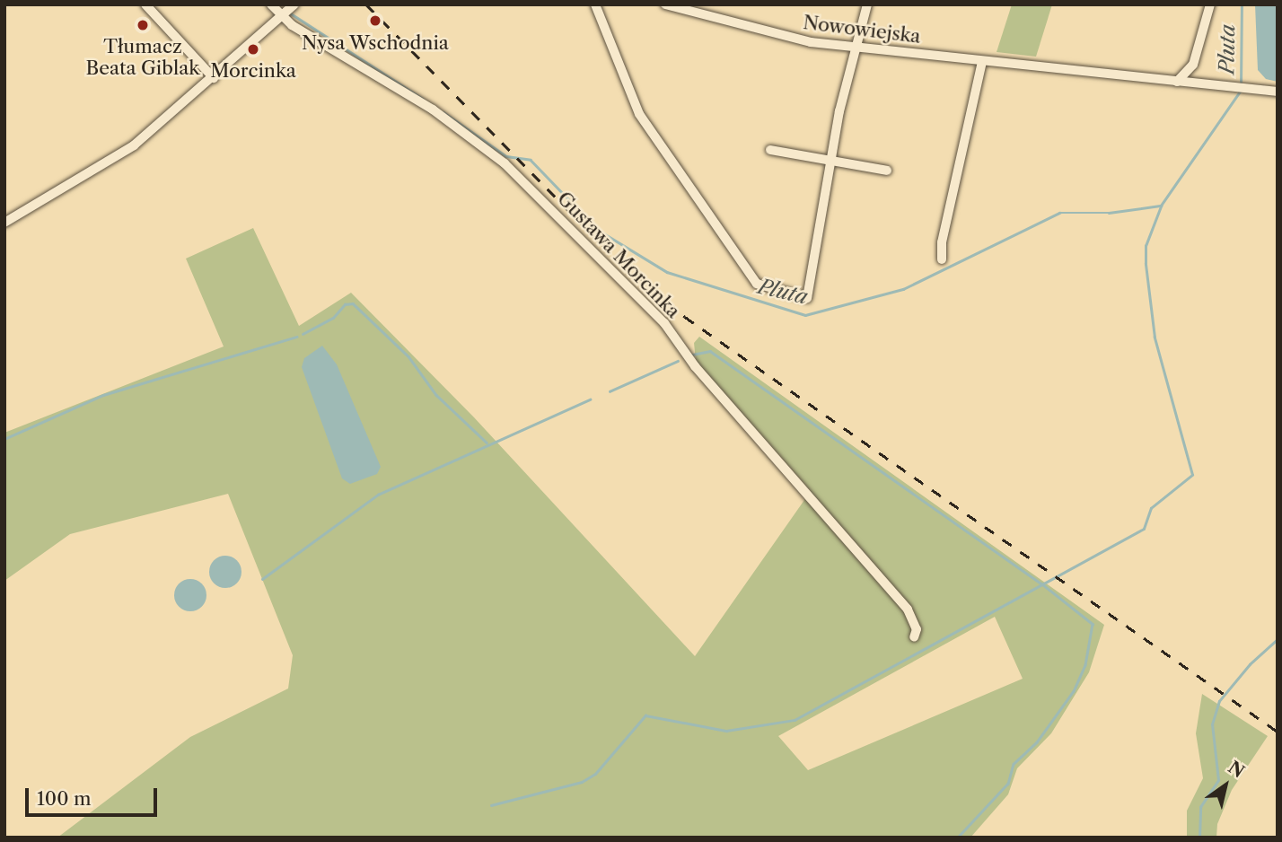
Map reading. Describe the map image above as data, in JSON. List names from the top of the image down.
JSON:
{
  "streets": {
    "street": ["Nowowiejska", "Gustawa Morcinka"]
  },
  "water": ["Pluta"],
  "places": ["Nysa Wschodnia", "Tłumacz Beata Giblak", "Morcinka"],
  "scale_bar": "100 m",
  "north": "top right"
}
